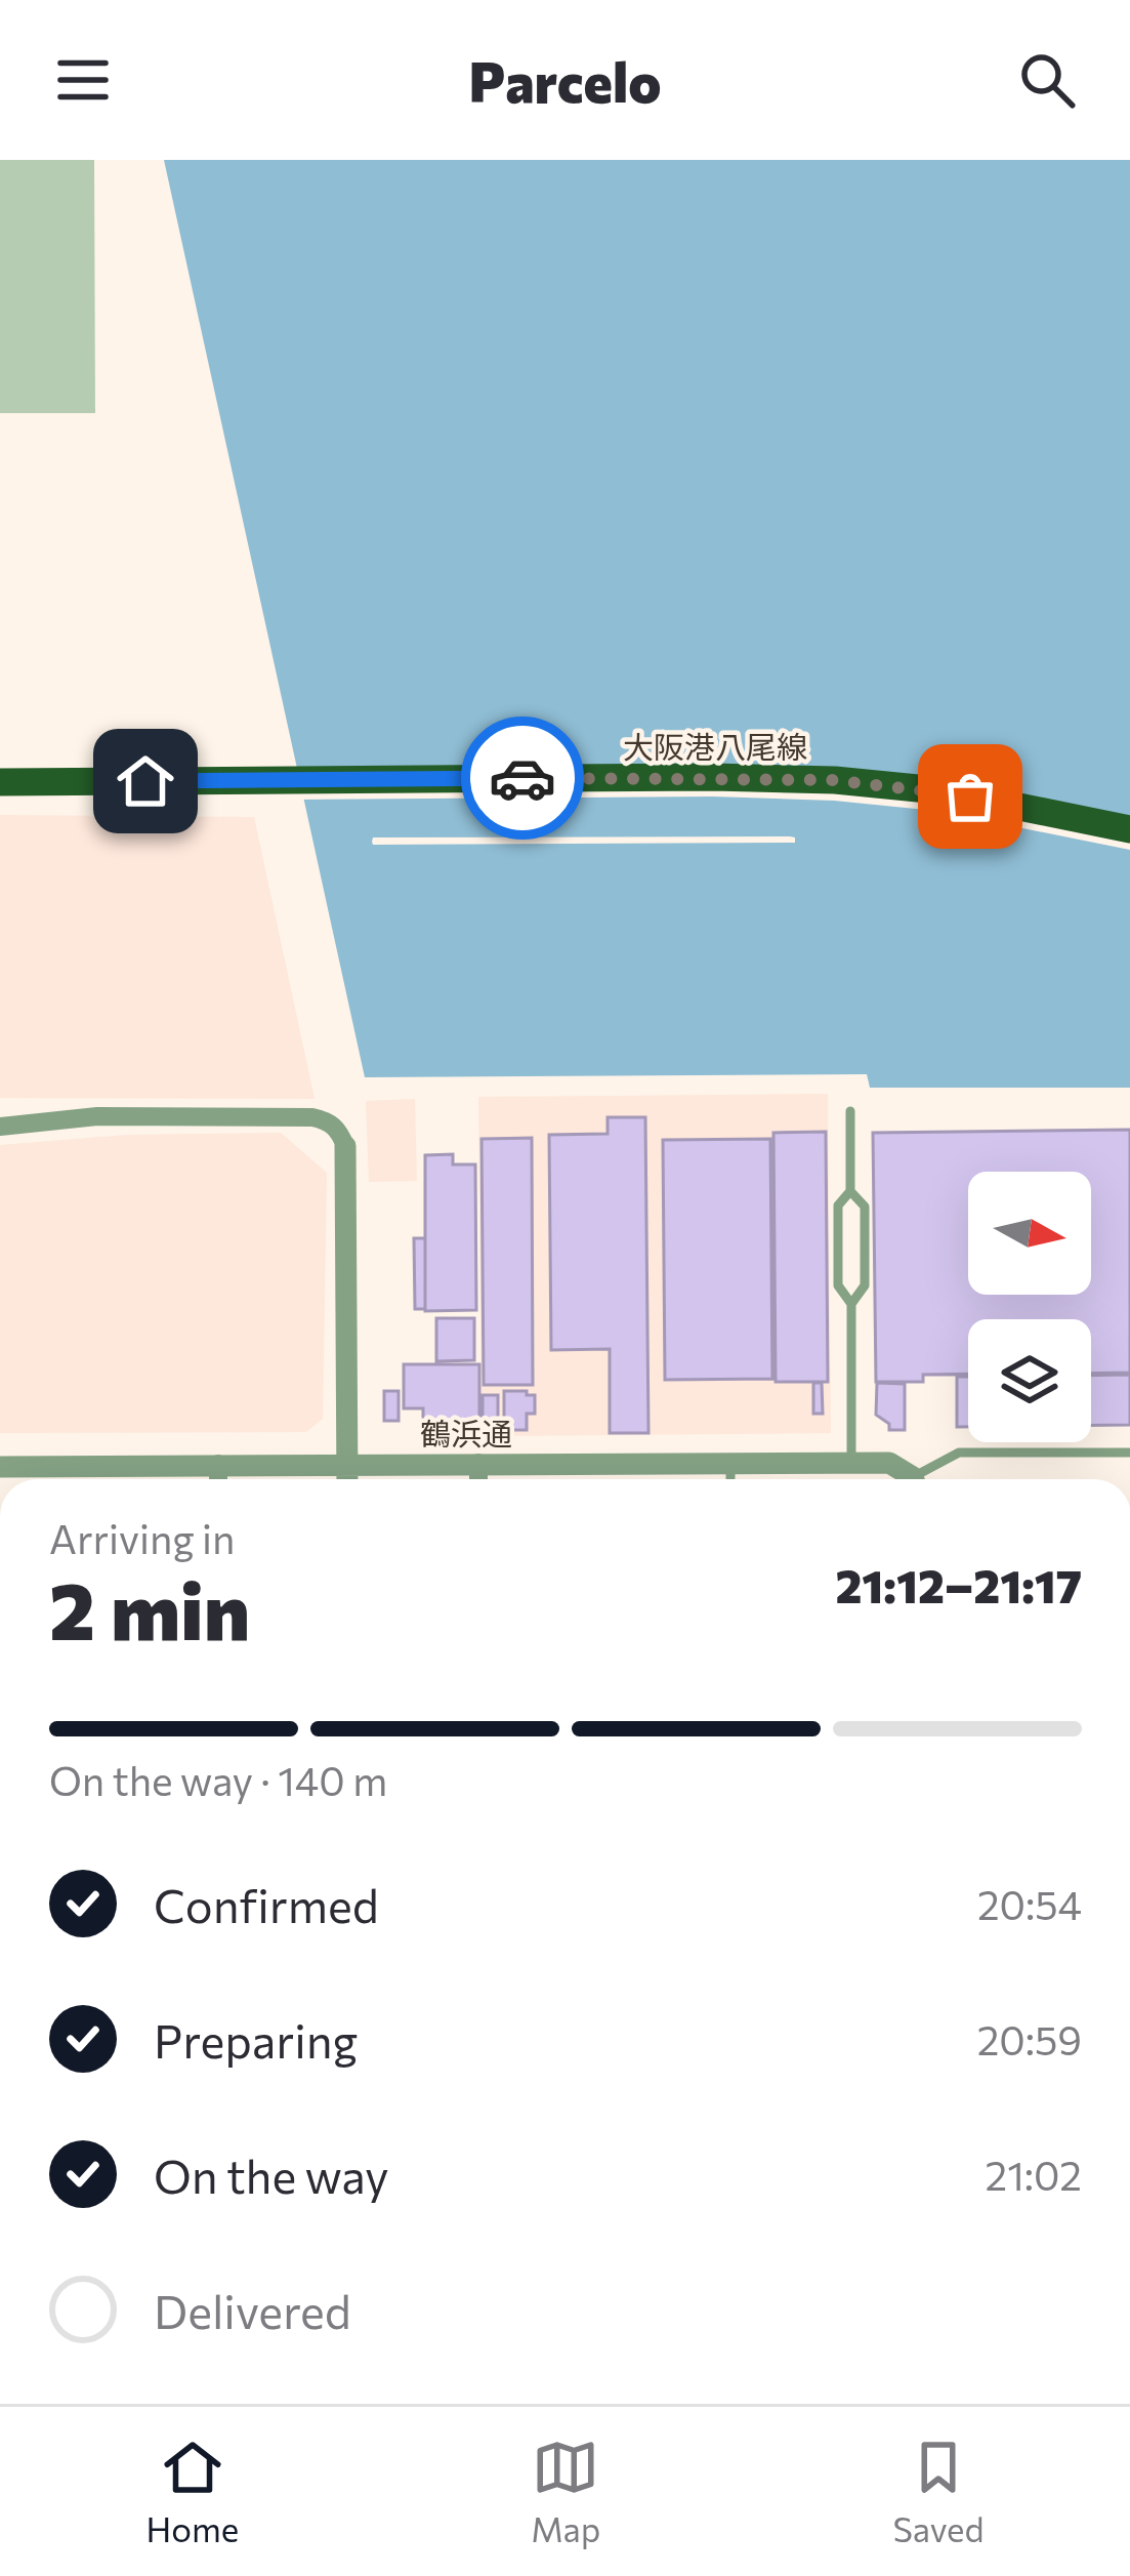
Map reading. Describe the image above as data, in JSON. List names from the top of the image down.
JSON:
{
  "streets": {
    "main road": ["大阪港八尾線"],
    "street": ["鶴浜通"]
  },
  "north": "right",
  "page": {
    "header": "Parcelo",
    "heading": ["2 min", "Arriving in", "21:12–21:17"],
    "bar": "On the way · 140 m",
    "list": [
      ["Confirmed", "20:54"],
      ["Preparing", "20:59"],
      ["On the way", "21:02"],
      "Delivered"
    ],
    "tabs": ["Home", "Map", "Saved"]
  }
}
